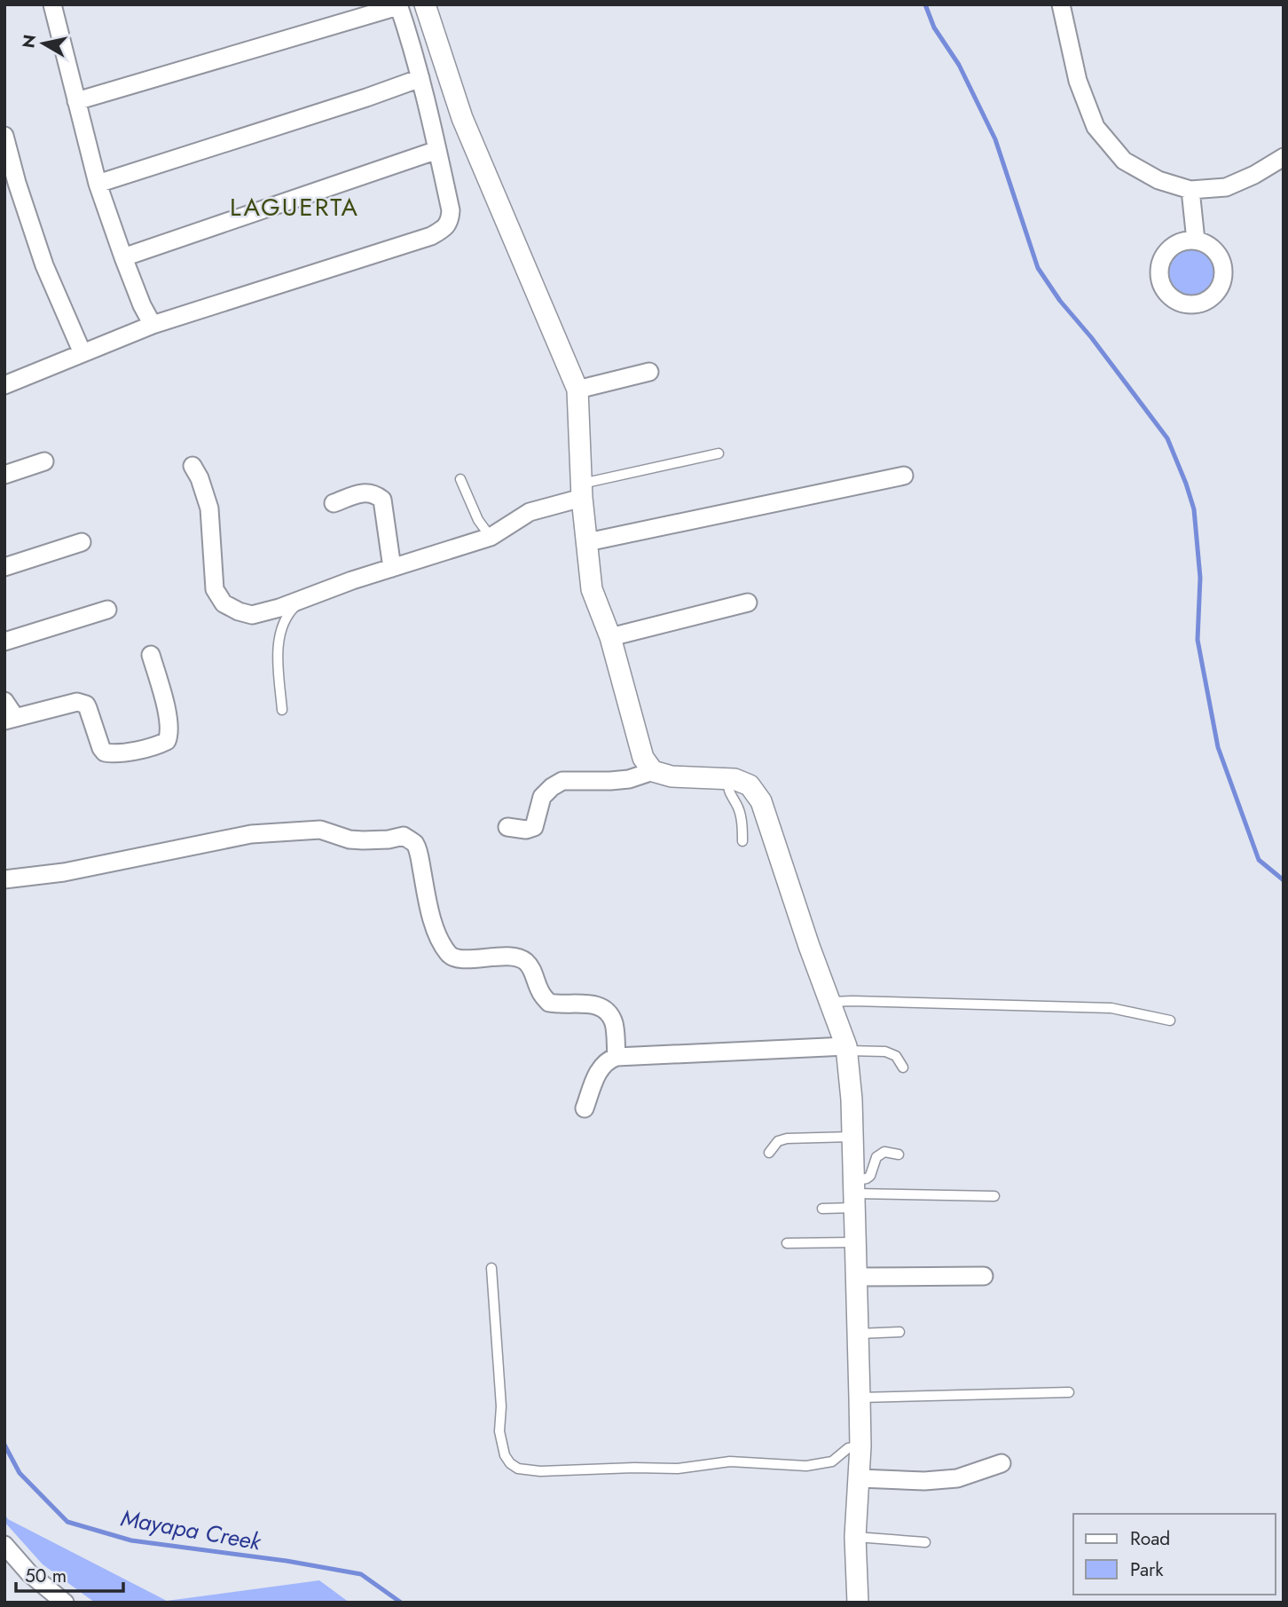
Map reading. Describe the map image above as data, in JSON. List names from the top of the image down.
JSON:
{
  "districts": ["LAGUERTA"],
  "water": ["Mayapa Creek"],
  "legend": ["Road", "Park"],
  "scale_bar": "50 m",
  "north": "left"
}
